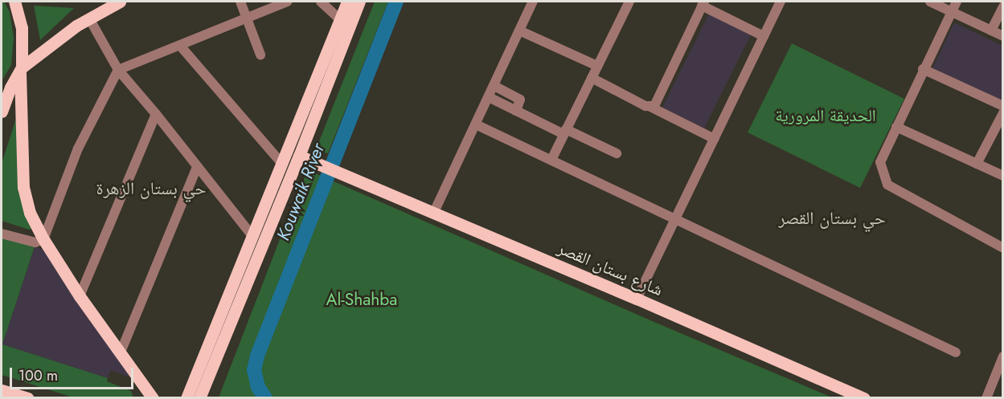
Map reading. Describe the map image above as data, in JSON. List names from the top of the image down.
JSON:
{
  "streets": {
    "main road": ["شارع بستان القصر"]
  },
  "districts": ["حي بستان الزهرة", "حي بستان القصر"],
  "water": ["Kouwaik River"],
  "parks": ["الحديقة المرورية", "Al-Shahba"],
  "scale_bar": "100 m"
}
